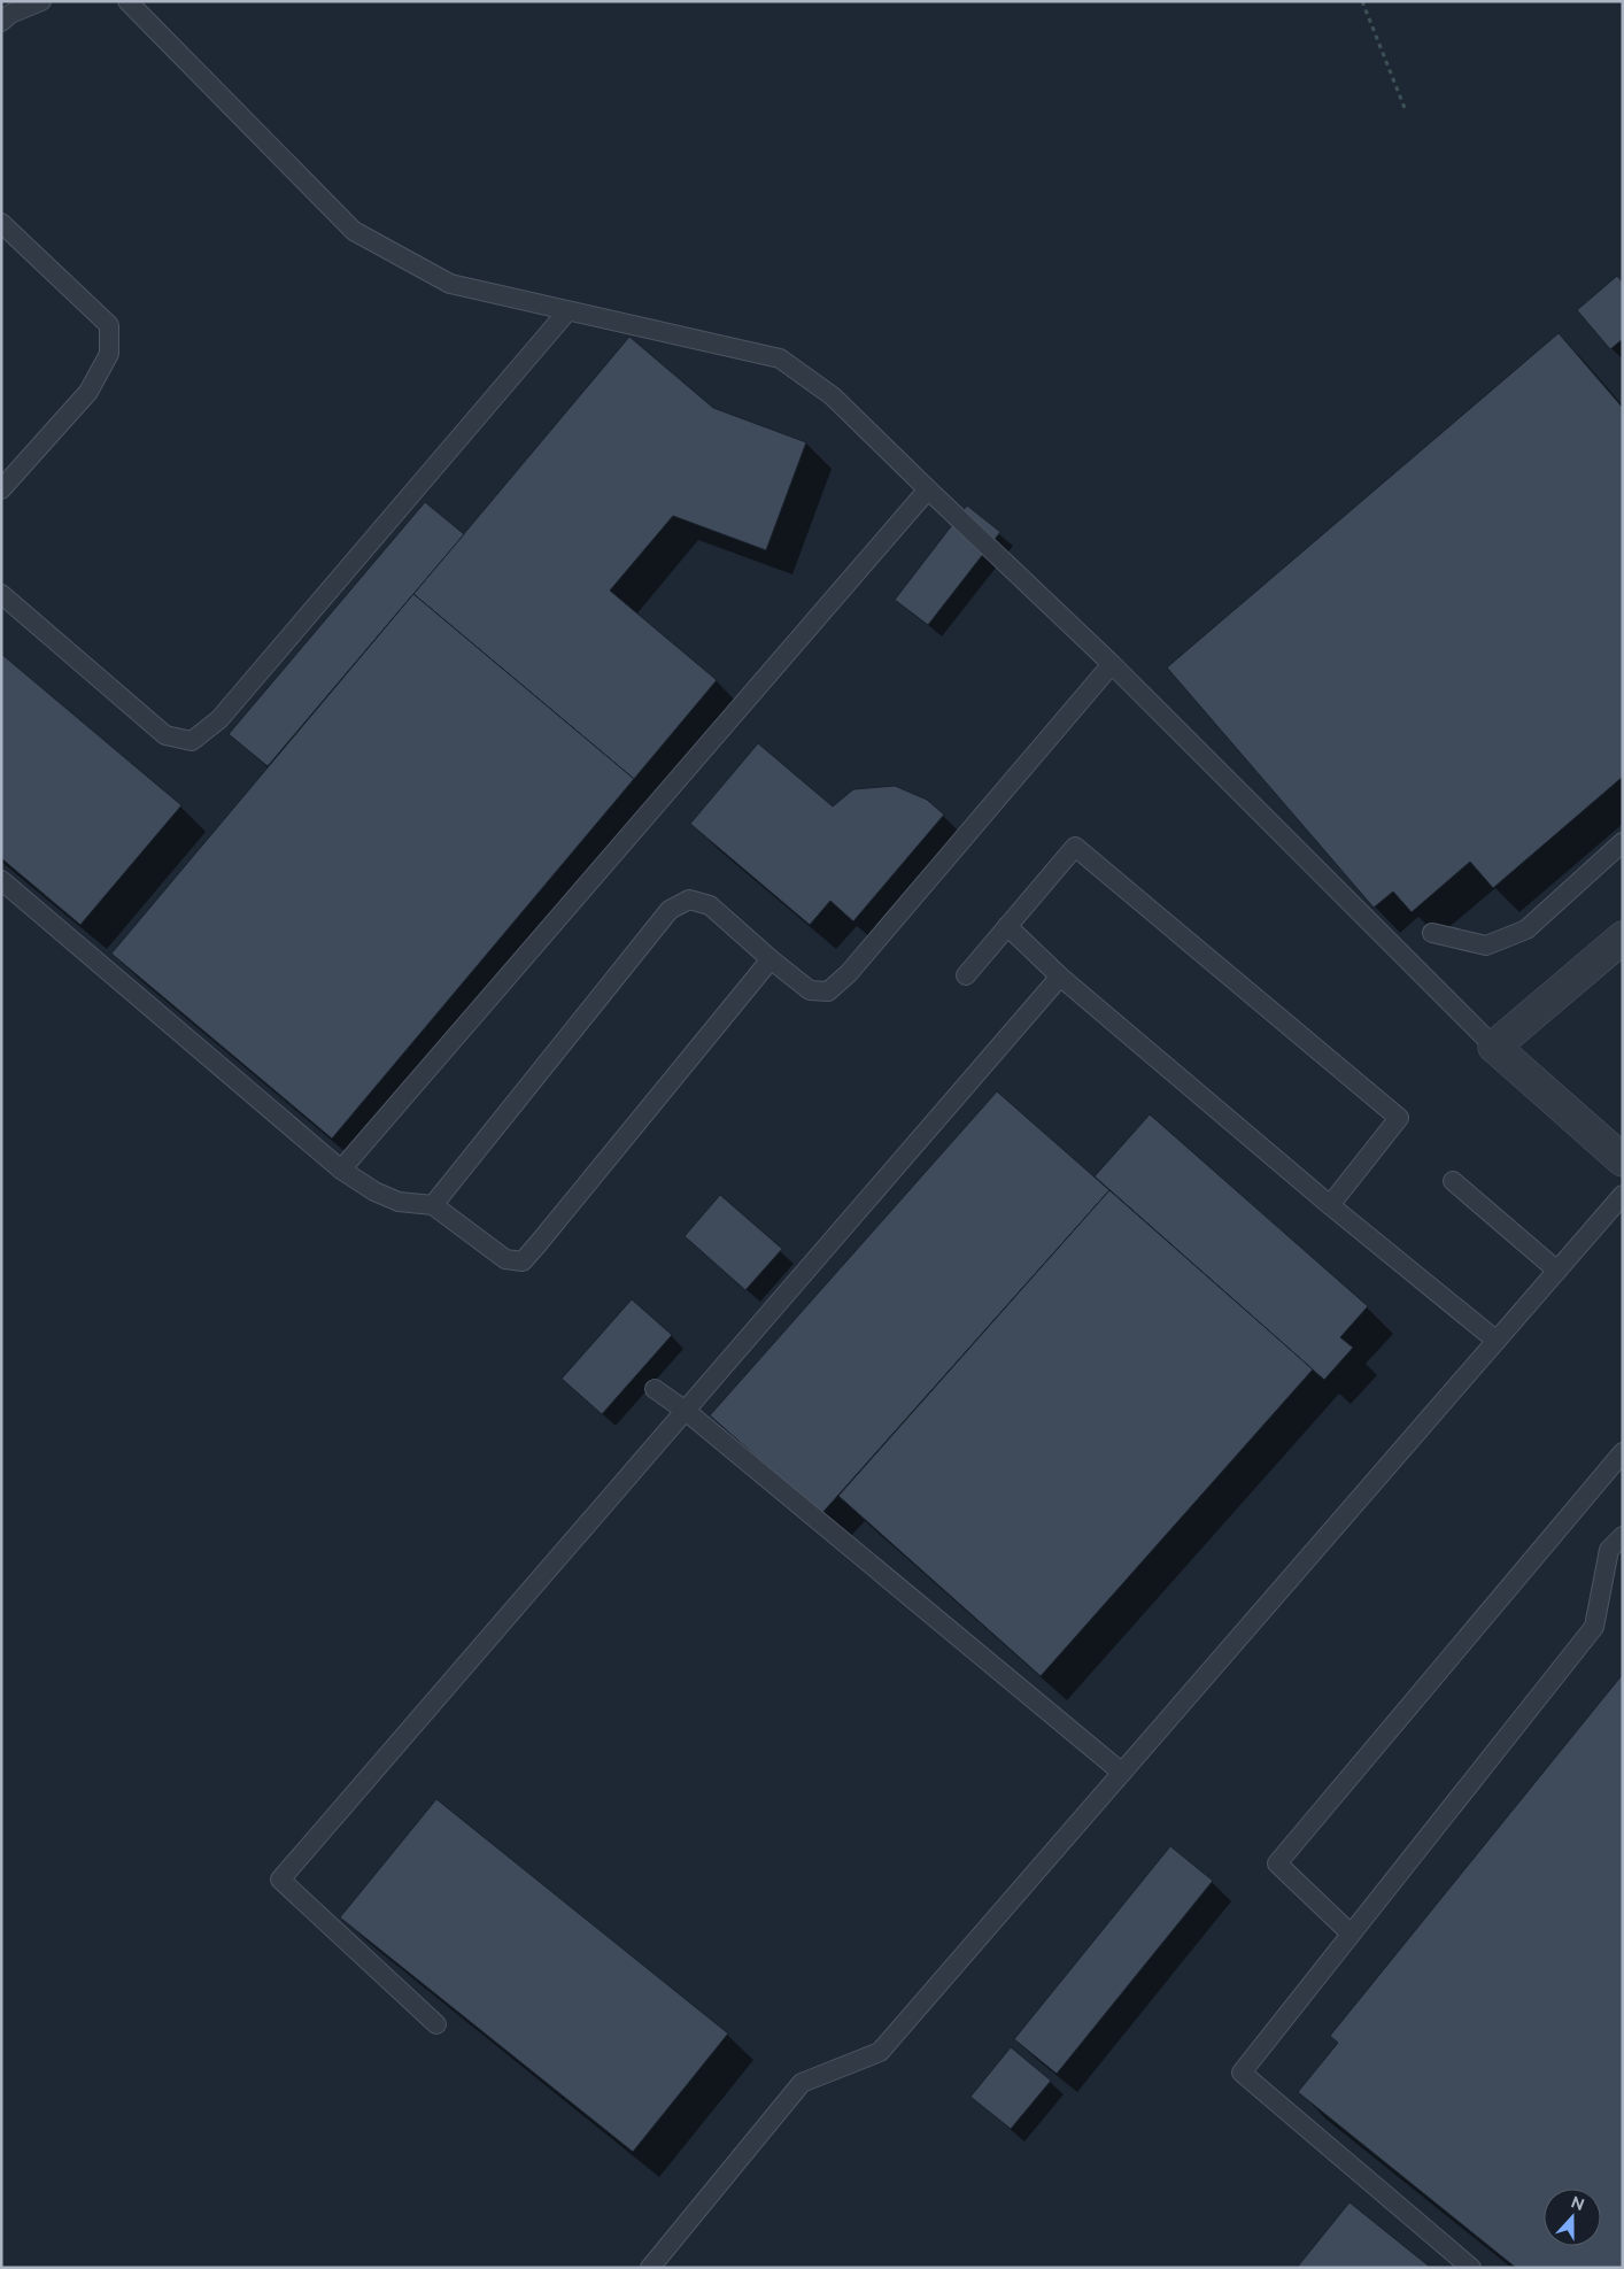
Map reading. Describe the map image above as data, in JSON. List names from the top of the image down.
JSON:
{
  "north": "top"
}
